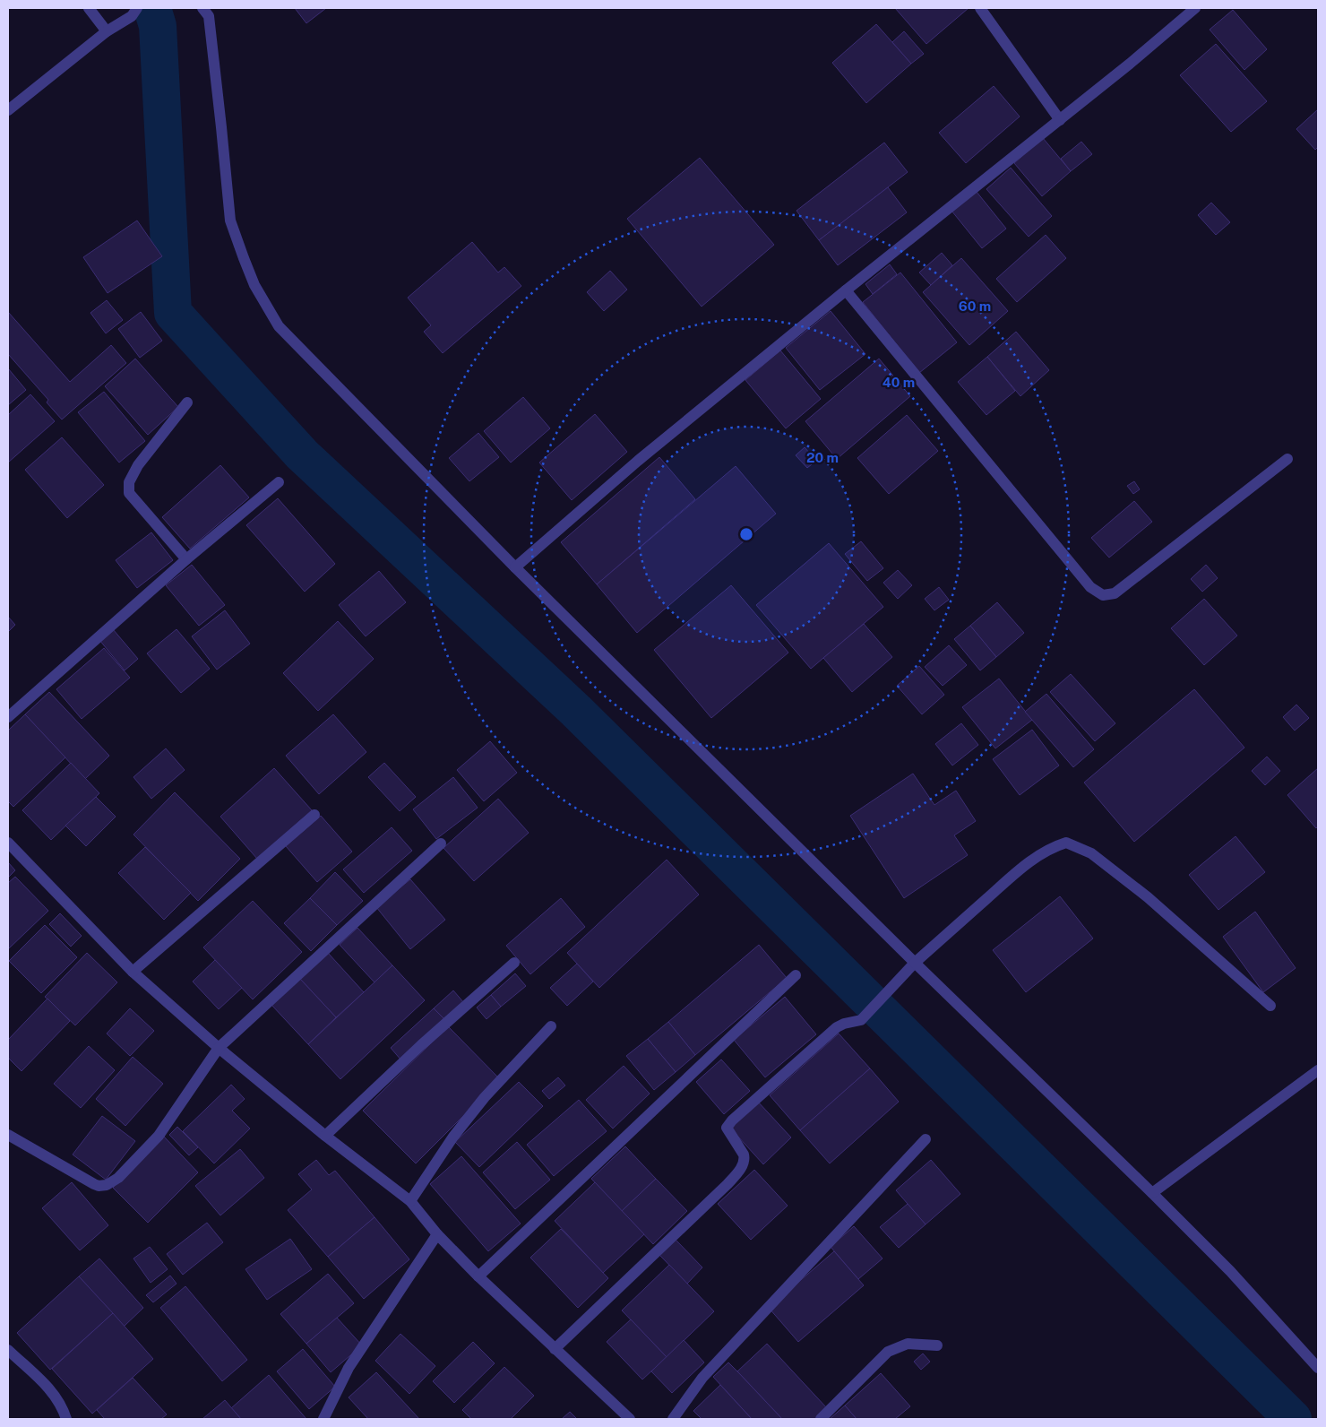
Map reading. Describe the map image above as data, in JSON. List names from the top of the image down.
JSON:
{
  "rings": ["60 m", "40 m", "20 m"]
}
